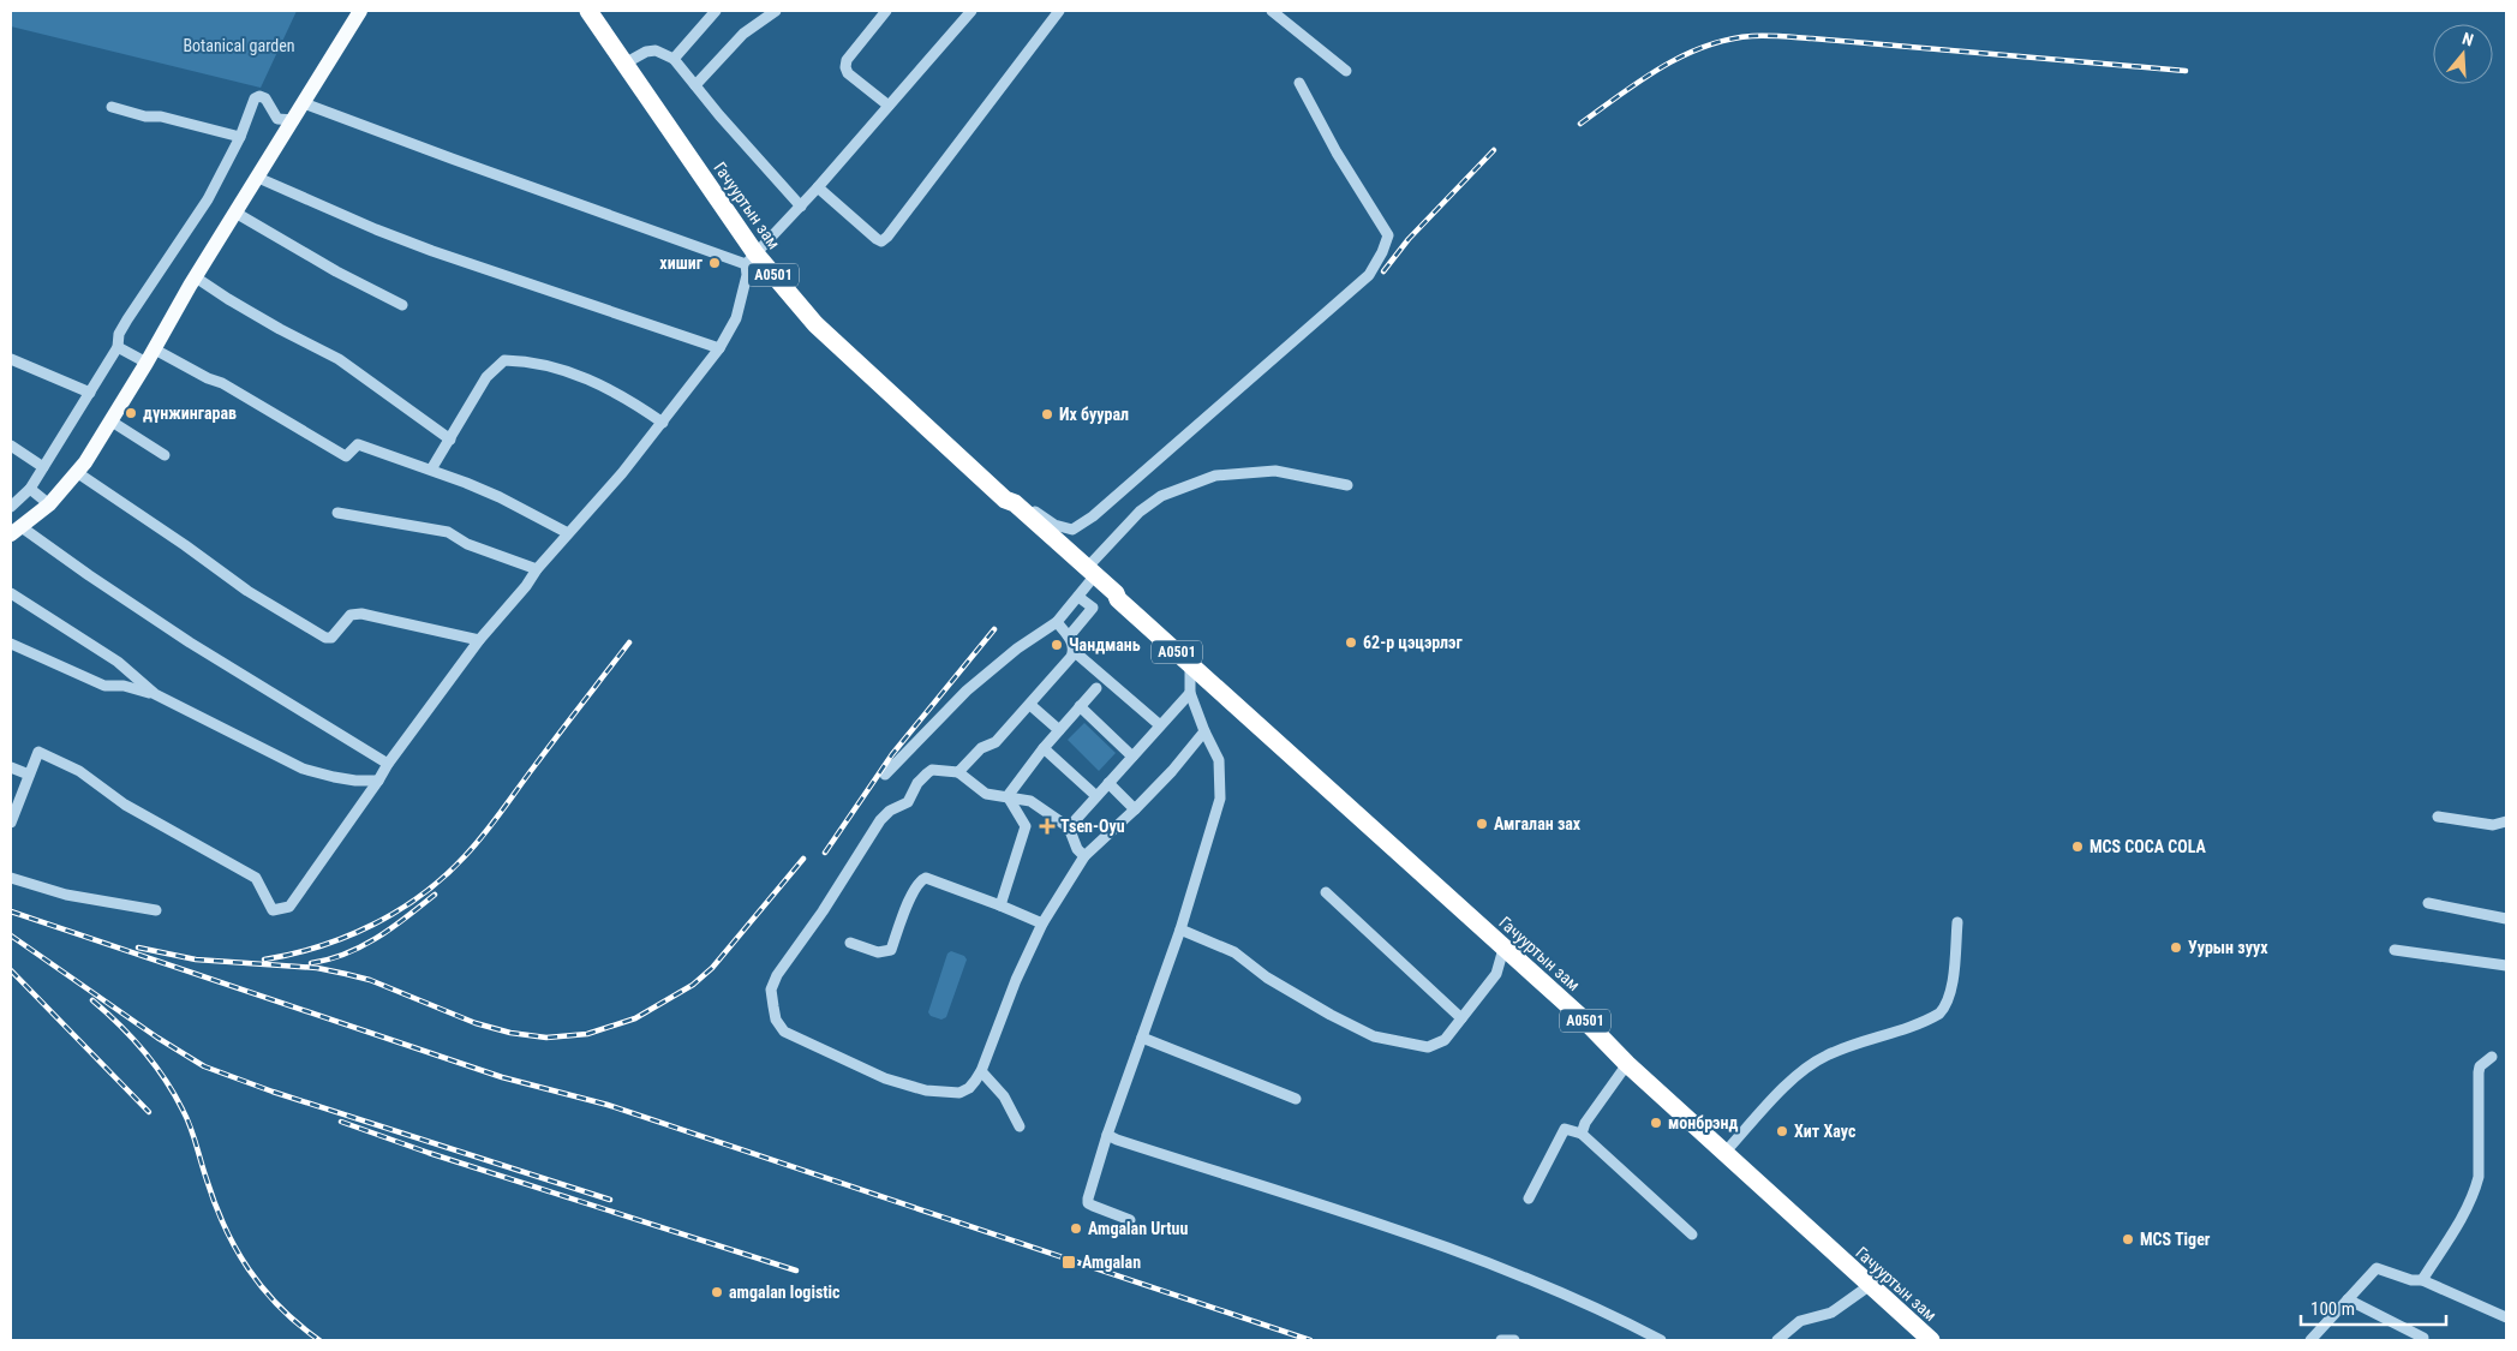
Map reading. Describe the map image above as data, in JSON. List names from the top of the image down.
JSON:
{
  "streets": {
    "highway": ["Гачууртын зам", "A0501"]
  },
  "parks": ["Botanical garden"],
  "places": {
    "other": [
      "хишиг",
      "дүнжингарав",
      "Их буурал",
      "62-р цэцэрлэг",
      "Чандмань",
      "Амгалан зах",
      "MCS COCA COLA",
      "Уурын зуух",
      "монбрэнд",
      "Хит Хаус",
      "Amgalan Urtuu",
      "MCS Tiger",
      "amgalan logistic"
    ],
    "health": ["Tsen-Oyu"],
    "transit": ["Amgalan"]
  },
  "scale_bar": "100 m",
  "north": "top"
}
